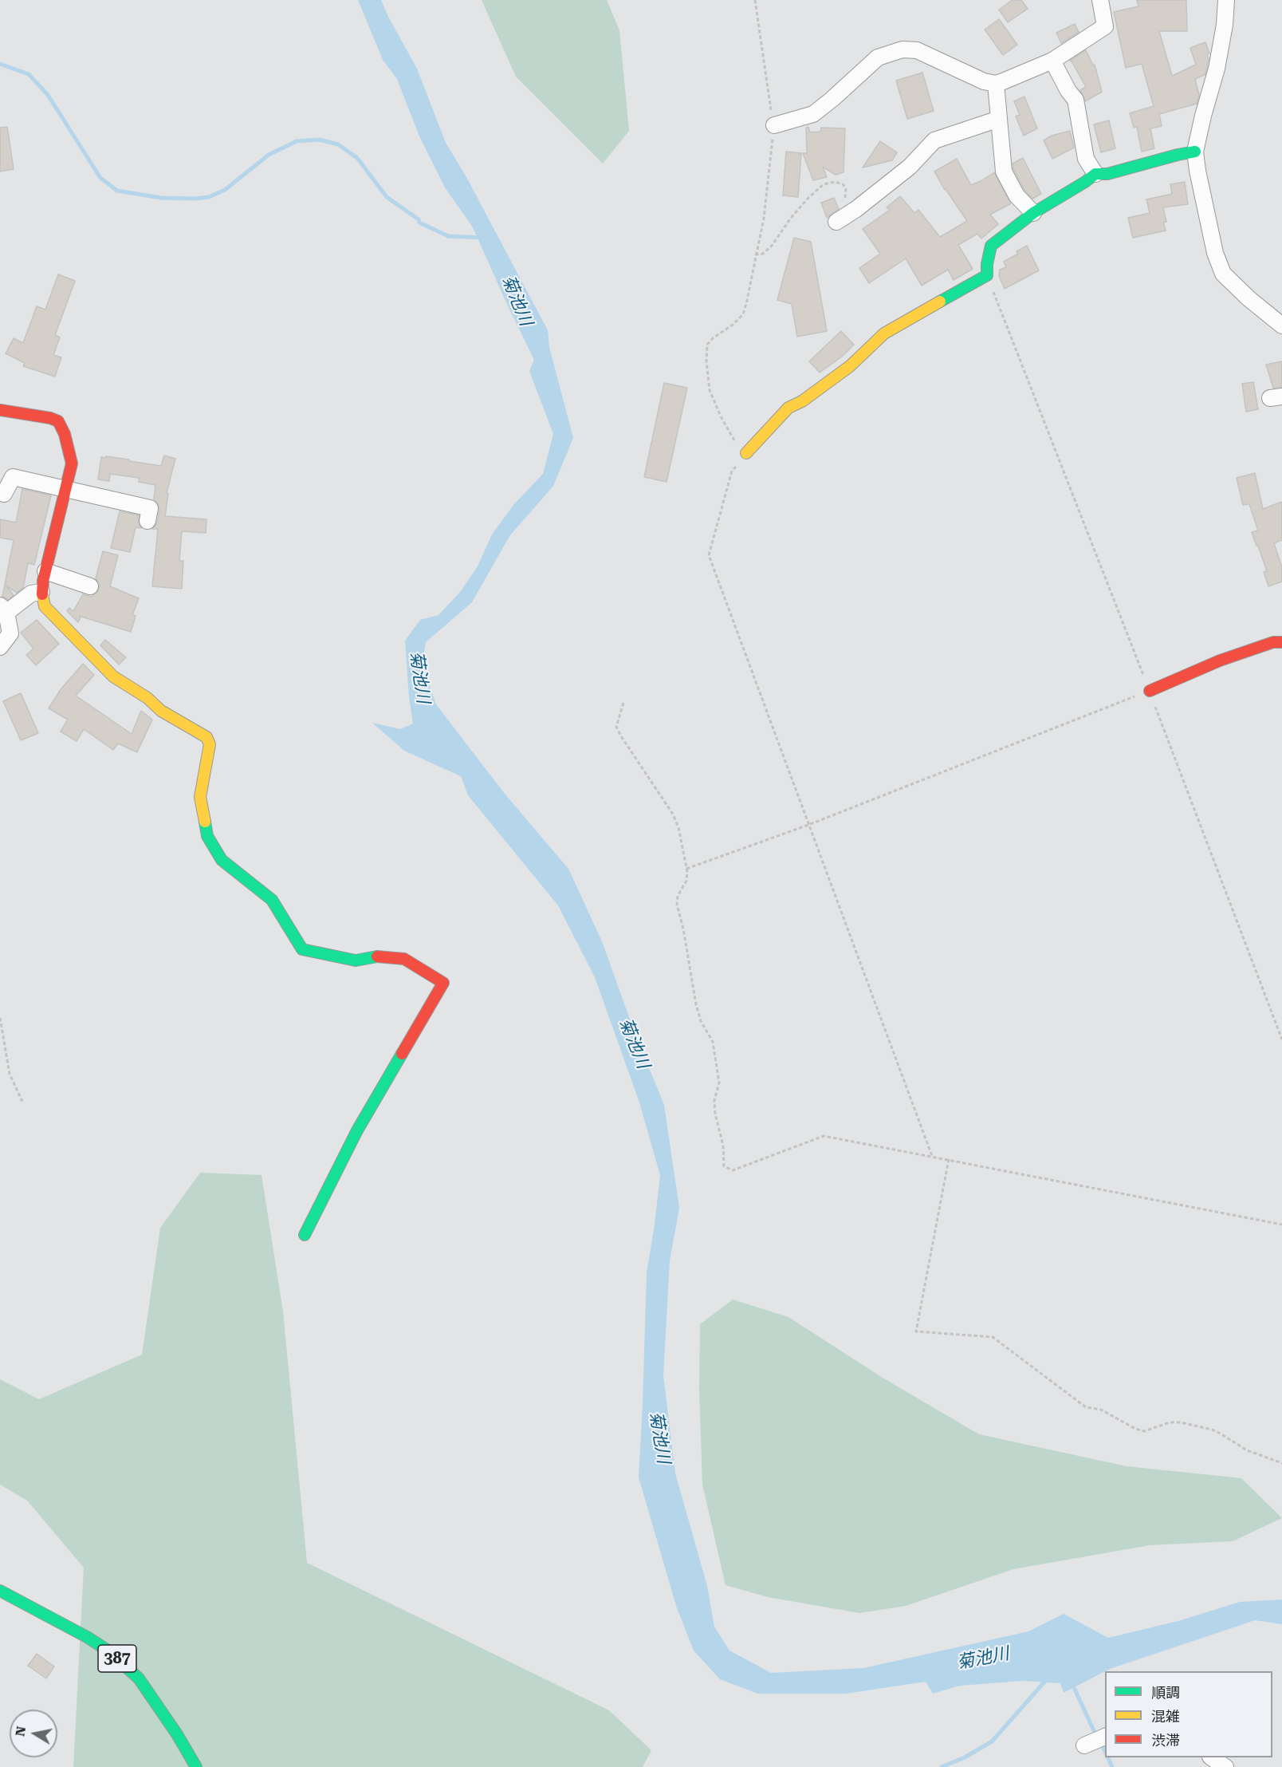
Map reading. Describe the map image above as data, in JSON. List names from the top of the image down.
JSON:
{
  "streets": {
    "main road": ["387"]
  },
  "water": ["菊池川"],
  "legend": ["順調", "混雑", "渋滞"],
  "north": "left"
}
